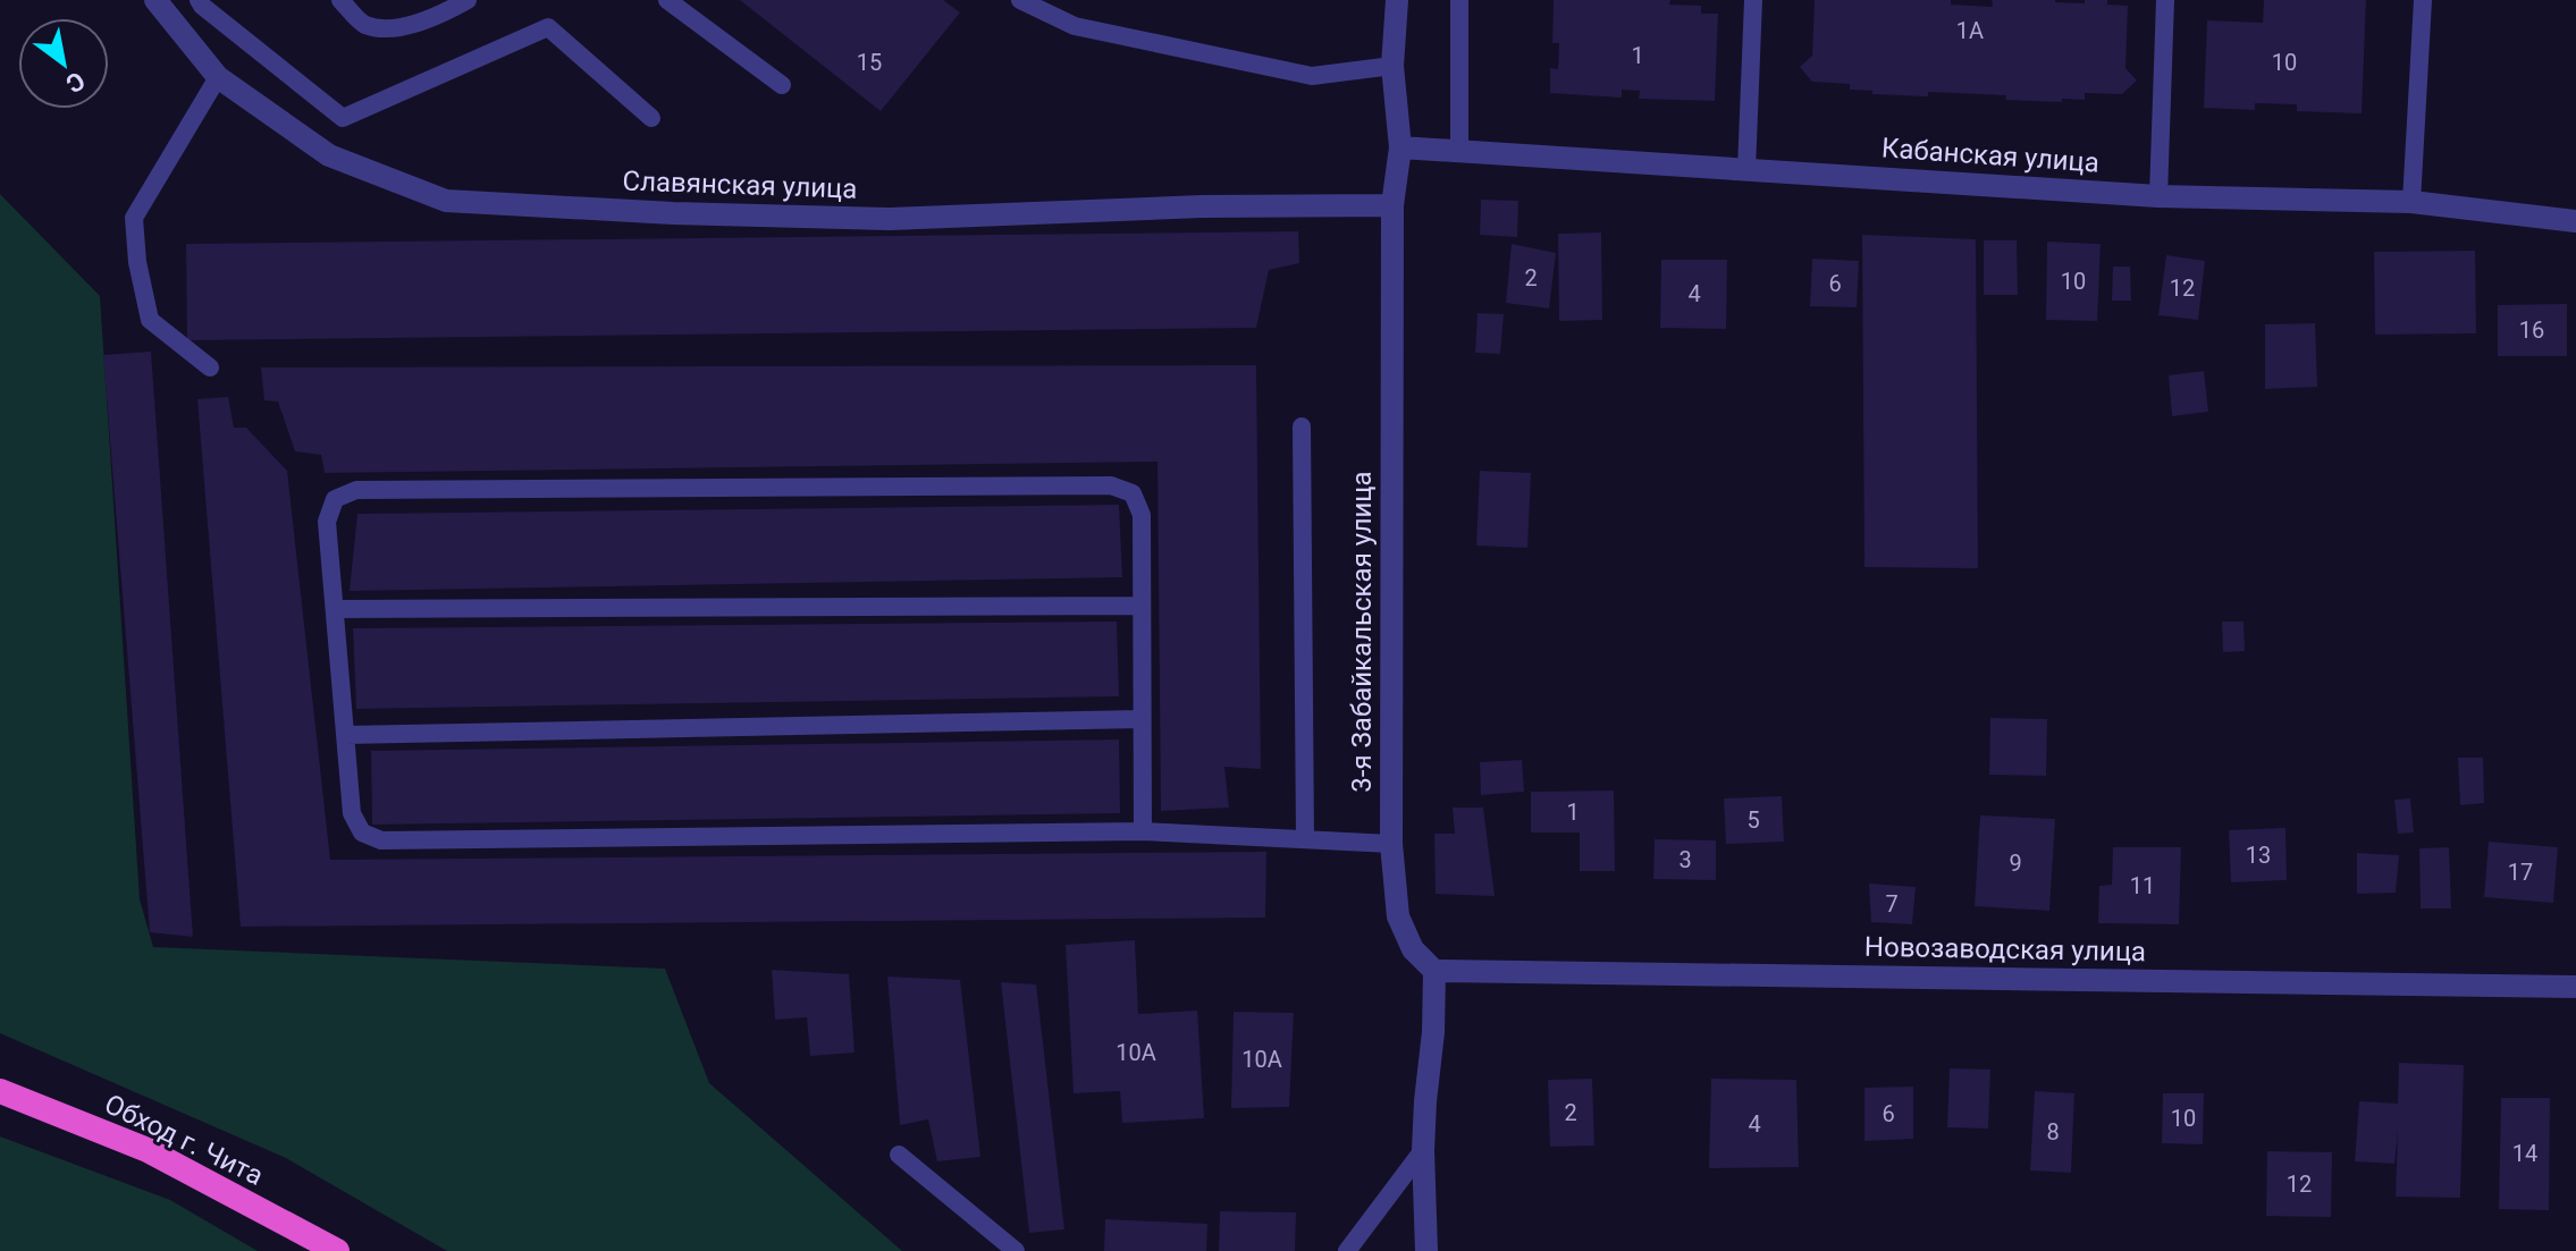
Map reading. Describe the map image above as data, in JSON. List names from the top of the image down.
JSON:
{
  "streets": {
    "highway": ["Обход г. Чита"],
    "street": [
      "Кабанская улица",
      "Славянская улица",
      "3-я Забайкальская улица",
      "Новозаводская улица"
    ]
  },
  "crossings": [
    ["Кабанская улица", "3-я Забайкальская улица"],
    ["Славянская улица", "3-я Забайкальская улица"],
    ["3-я Забайкальская улица", "Новозаводская улица"]
  ],
  "house_numbers": [
    "1А",
    "1",
    "15",
    "10",
    "2",
    "10",
    "6",
    "12",
    "4",
    "16",
    "1",
    "5",
    "13",
    "3",
    "9",
    "17",
    "11",
    "7",
    "10А",
    "10А",
    "2",
    "6",
    "10",
    "4",
    "8",
    "14",
    "12"
  ],
  "north": "bottom right"
}
